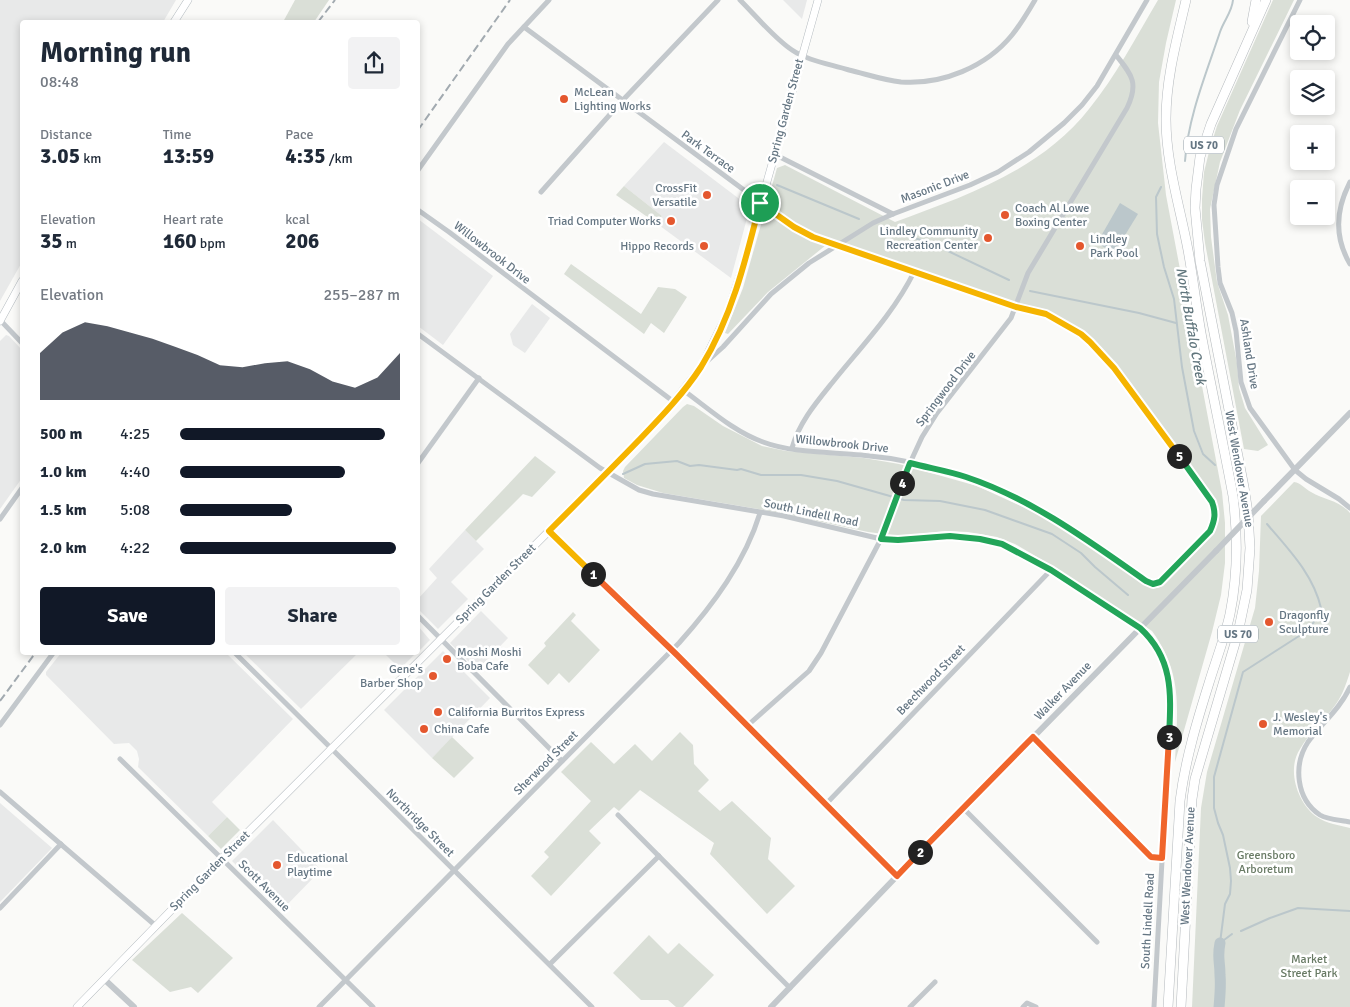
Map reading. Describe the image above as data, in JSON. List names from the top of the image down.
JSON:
{
  "streets": {
    "highway": ["US 70", "West Wendover Avenue"],
    "main road": ["Spring Garden Street"],
    "street": [
      "Park Terrace",
      "Masonic Drive",
      "Willowbrook Drive",
      "Ashland Drive",
      "Springwood Drive",
      "South Lindell Road",
      "Beechwood Street",
      "Walker Avenue",
      "Sherwood Street",
      "Northridge Street",
      "Scott Avenue"
    ]
  },
  "crossings": [
    ["Spring Garden Street", "Park Terrace"],
    ["Spring Garden Street", "Masonic Drive"],
    ["Spring Garden Street", "Willowbrook Drive"],
    ["Spring Garden Street", "South Lindell Road"],
    ["Spring Garden Street", "Northridge Street"],
    ["Spring Garden Street", "Scott Avenue"],
    ["Park Terrace", "Masonic Drive"],
    ["Park Terrace", "Willowbrook Drive"],
    ["Park Terrace", "Springwood Drive"],
    ["Masonic Drive", "Springwood Drive"],
    ["Willowbrook Drive", "Springwood Drive"],
    ["Ashland Drive", "Walker Avenue"],
    ["Springwood Drive", "South Lindell Road"],
    ["South Lindell Road", "Beechwood Street"],
    ["South Lindell Road", "Walker Avenue"],
    ["South Lindell Road", "Sherwood Street"],
    ["Sherwood Street", "Northridge Street"],
    ["Sherwood Street", "Scott Avenue"]
  ],
  "water": ["North Buffalo Creek"],
  "parks": ["Greensboro Arboretum", "Market Street Park"],
  "places": [
    "McLean Lighting Works",
    "CrossFit Versatile",
    "Coach Al Lowe Boxing Center",
    "Triad Computer Works",
    "Lindley Community Recreation Center",
    "Hippo Records",
    "Lindley Park Pool",
    "Dragonfly Sculpture",
    "Moshi Moshi Boba Cafe",
    "Gene's Barber Shop",
    "California Burritos Express",
    "J. Wesley's Memorial",
    "China Cafe",
    "Educational Playtime"
  ],
  "page": {
    "map_buttons": ["+", "−"],
    "heading": ["Morning run", "08:48"],
    "stats": [
      ["Distance", "3.05 km"],
      ["Time", "13:59"],
      ["Pace", "4:35 /km"],
      ["Elevation", "35 m"],
      ["Heart rate", "160 bpm"],
      ["kcal", "206"]
    ],
    "chart": ["Elevation", "255–287 m"],
    "list": [
      {
        "name": "500 m",
        "note": "4:25"
      },
      {
        "name": "1.0 km",
        "note": "4:40"
      },
      {
        "name": "1.5 km",
        "note": "5:08"
      },
      {
        "name": "2.0 km",
        "note": "4:22"
      }
    ],
    "pins": [
      "5",
      "4",
      "1",
      "3",
      "2"
    ],
    "buttons": ["Save", "Share"]
  }
}
